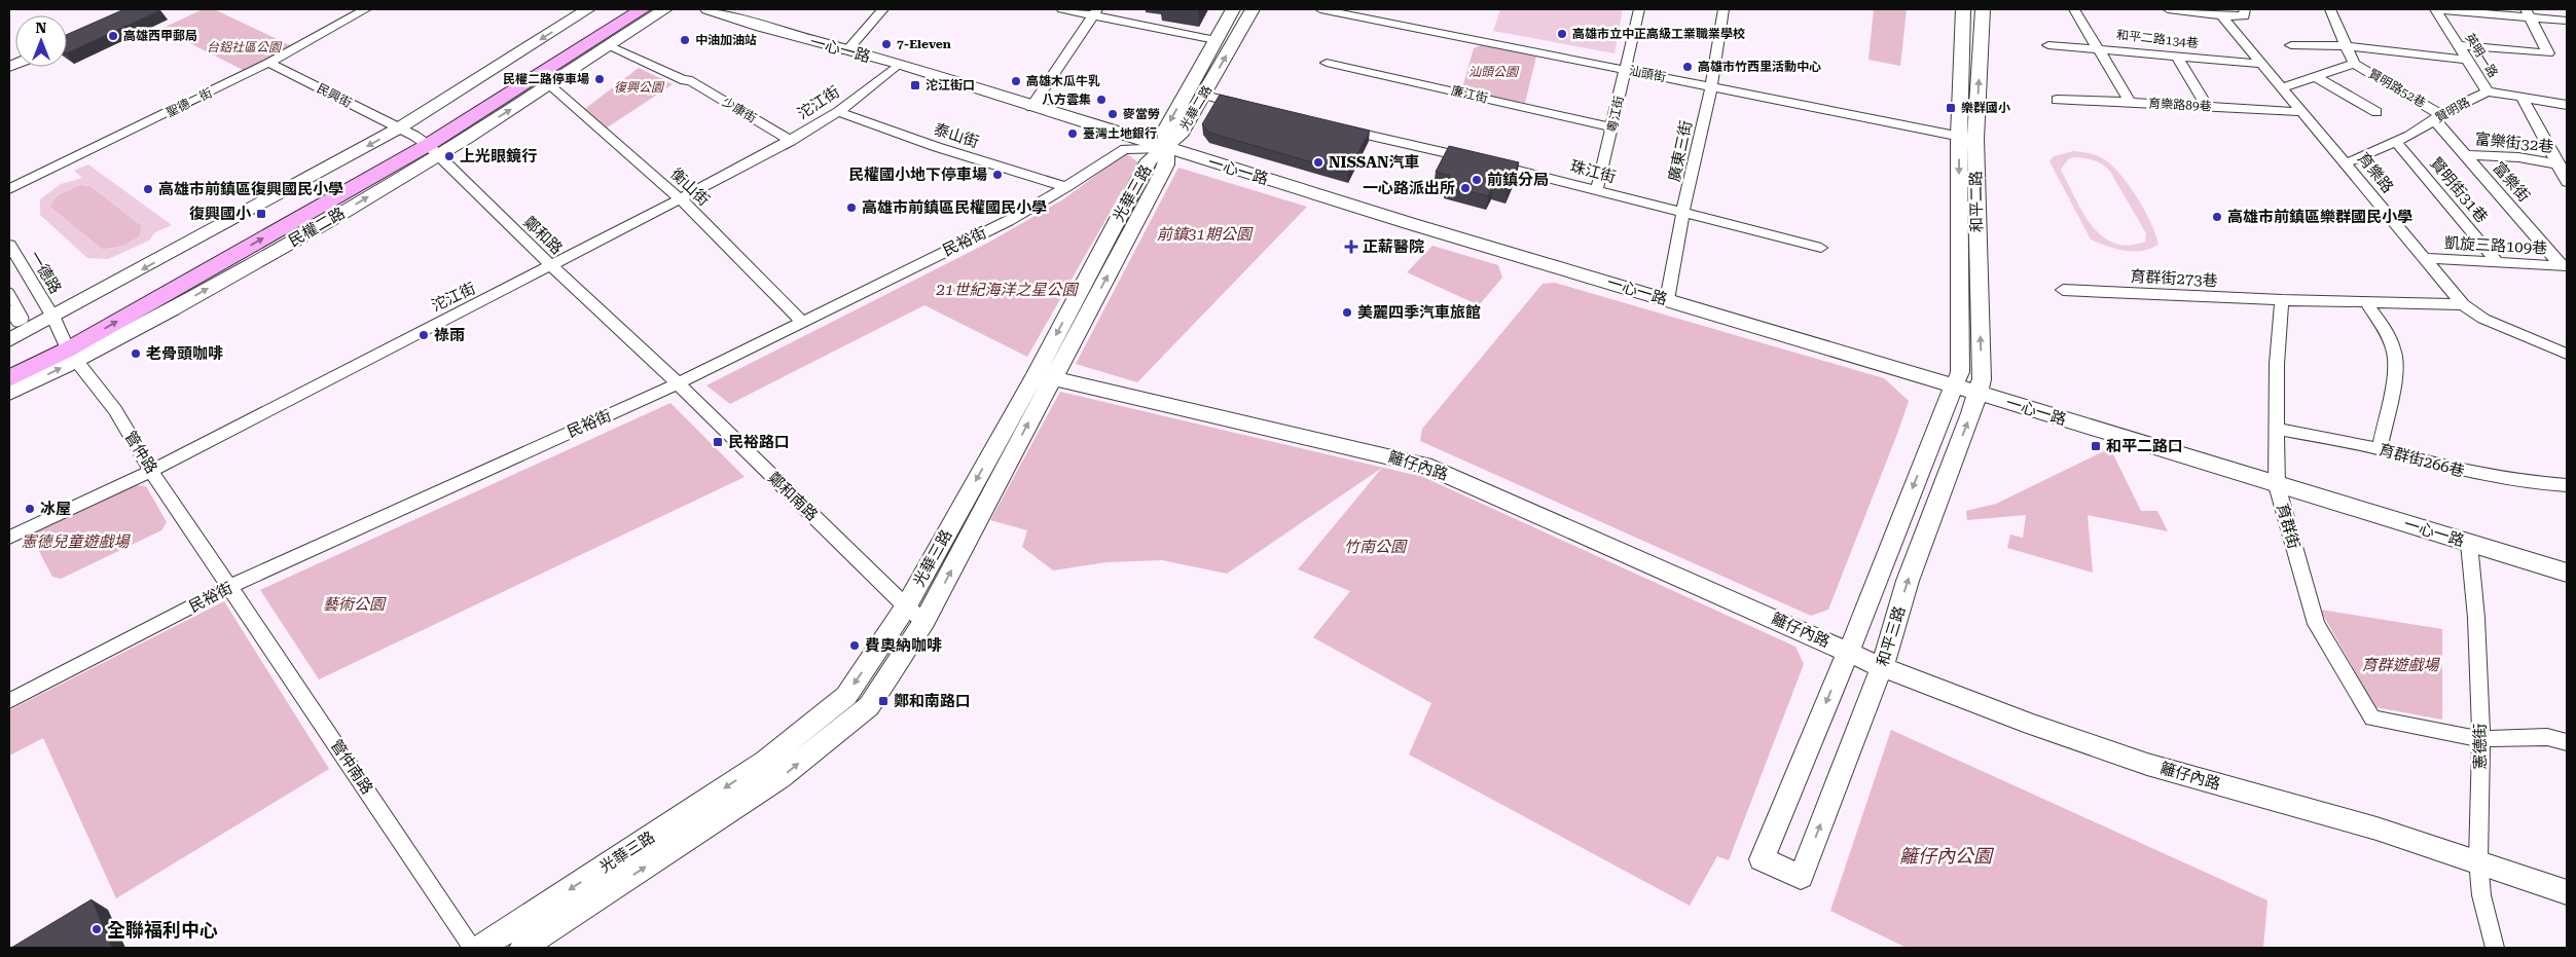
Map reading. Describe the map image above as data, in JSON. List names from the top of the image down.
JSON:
{
  "streets": {
    "main road": ["民權二路"],
    "street": [
      "和平二路134巷",
      "一心一路",
      "英明一路",
      "汕頭街",
      "賢明路52巷",
      "廉江街",
      "民興街",
      "聖德二街",
      "沱江街",
      "育樂路89巷",
      "光華二路",
      "少康街",
      "賢明路",
      "粵江街",
      "泰山街",
      "富樂街32巷",
      "廣東三街",
      "珠江街",
      "育樂路",
      "富樂街",
      "衡山街",
      "賢明街31巷",
      "光華三路",
      "和平二路",
      "鄭和路",
      "民裕街",
      "凱旋三路109巷",
      "一德路",
      "育群街273巷",
      "管仲路",
      "育群街266巷",
      "籬仔內路",
      "鄭和南路",
      "育群街",
      "和平三路",
      "憲德街",
      "管仲南路"
    ]
  },
  "crossings": [
    ["和平二路134巷", "育樂路"],
    ["一心一路", "沱江街"],
    ["一心一路", "光華二路"],
    ["一心一路", "廣東三街"],
    ["一心一路", "光華三路"],
    ["一心一路", "和平二路"],
    ["一心一路", "民裕街"],
    ["一心一路", "育群街"],
    ["一心一路", "和平三路"],
    ["一心一路", "憲德街"],
    ["英明一路", "賢明路"],
    ["汕頭街", "粵江街"],
    ["汕頭街", "廣東三街"],
    ["汕頭街", "和平二路"],
    ["賢明路52巷", "賢明路"],
    ["賢明路52巷", "富樂街"],
    ["廉江街", "粵江街"],
    ["民興街", "聖德二街"],
    ["民興街", "民權二路"],
    ["民興街", "鄭和路"],
    ["沱江街", "少康街"],
    ["沱江街", "泰山街"],
    ["沱江街", "衡山街"],
    ["沱江街", "鄭和路"],
    ["沱江街", "管仲路"],
    ["育樂路89巷", "育樂路"],
    ["光華二路", "光華三路"],
    ["光華二路", "民裕街"],
    ["少康街", "民權二路"],
    ["賢明路", "育樂路"],
    ["賢明路", "富樂街"],
    ["賢明路", "賢明街31巷"],
    ["粵江街", "珠江街"],
    ["泰山街", "民裕街"],
    ["富樂街32巷", "富樂街"],
    ["廣東三街", "珠江街"],
    ["育樂路", "凱旋三路109巷"],
    ["富樂街", "凱旋三路109巷"],
    ["衡山街", "民權二路"],
    ["衡山街", "民裕街"],
    ["賢明街31巷", "凱旋三路109巷"],
    ["光華三路", "民裕街"],
    ["光華三路", "籬仔內路"],
    ["光華三路", "鄭和南路"],
    ["和平二路", "和平三路"],
    ["民權二路", "鄭和路"],
    ["民權二路", "一德路"],
    ["民權二路", "管仲路"],
    ["鄭和路", "鄭和南路"],
    ["民裕街", "管仲路"],
    ["民裕街", "鄭和南路"],
    ["民裕街", "管仲南路"],
    ["一德路", "管仲路"],
    ["育群街273巷", "育群街"],
    ["管仲路", "管仲南路"],
    ["育群街266巷", "育群街"],
    ["籬仔內路", "和平三路"],
    ["籬仔內路", "憲德街"],
    ["育群街", "憲德街"]
  ],
  "parks": [
    "台鋁社區公園",
    "汕頭公園",
    "復興公園",
    "前鎮31期公園",
    "21世紀海洋之星公園",
    "憲德兒童遊戲場",
    "竹南公園",
    "藝術公園",
    "育群遊戲場",
    "籬仔內公園"
  ],
  "places": {
    "other": [
      "高雄市立中正高級工業職業學校",
      "高雄西甲郵局",
      "中油加油站",
      "7-Eleven",
      "高雄市竹西里活動中心",
      "民權二路停車場",
      "高雄木瓜牛乳",
      "八方雲集",
      "麥當勞",
      "臺灣土地銀行",
      "上光眼鏡行",
      "NISSAN汽車",
      "民權國小地下停車場",
      "前鎮分局",
      "一心路派出所",
      "高雄市前鎮區復興國民小學",
      "高雄市前鎮區民權國民小學",
      "高雄市前鎮區樂群國民小學",
      "美麗四季汽車旅館",
      "祿雨",
      "老骨頭咖啡",
      "冰屋",
      "費奧納咖啡",
      "全聯福利中心"
    ],
    "transit": [
      "沱江街口",
      "樂群國小",
      "復興國小",
      "民裕路口",
      "和平二路口",
      "鄭和南路口"
    ],
    "health": ["正薪醫院"]
  },
  "north": "top"
}
